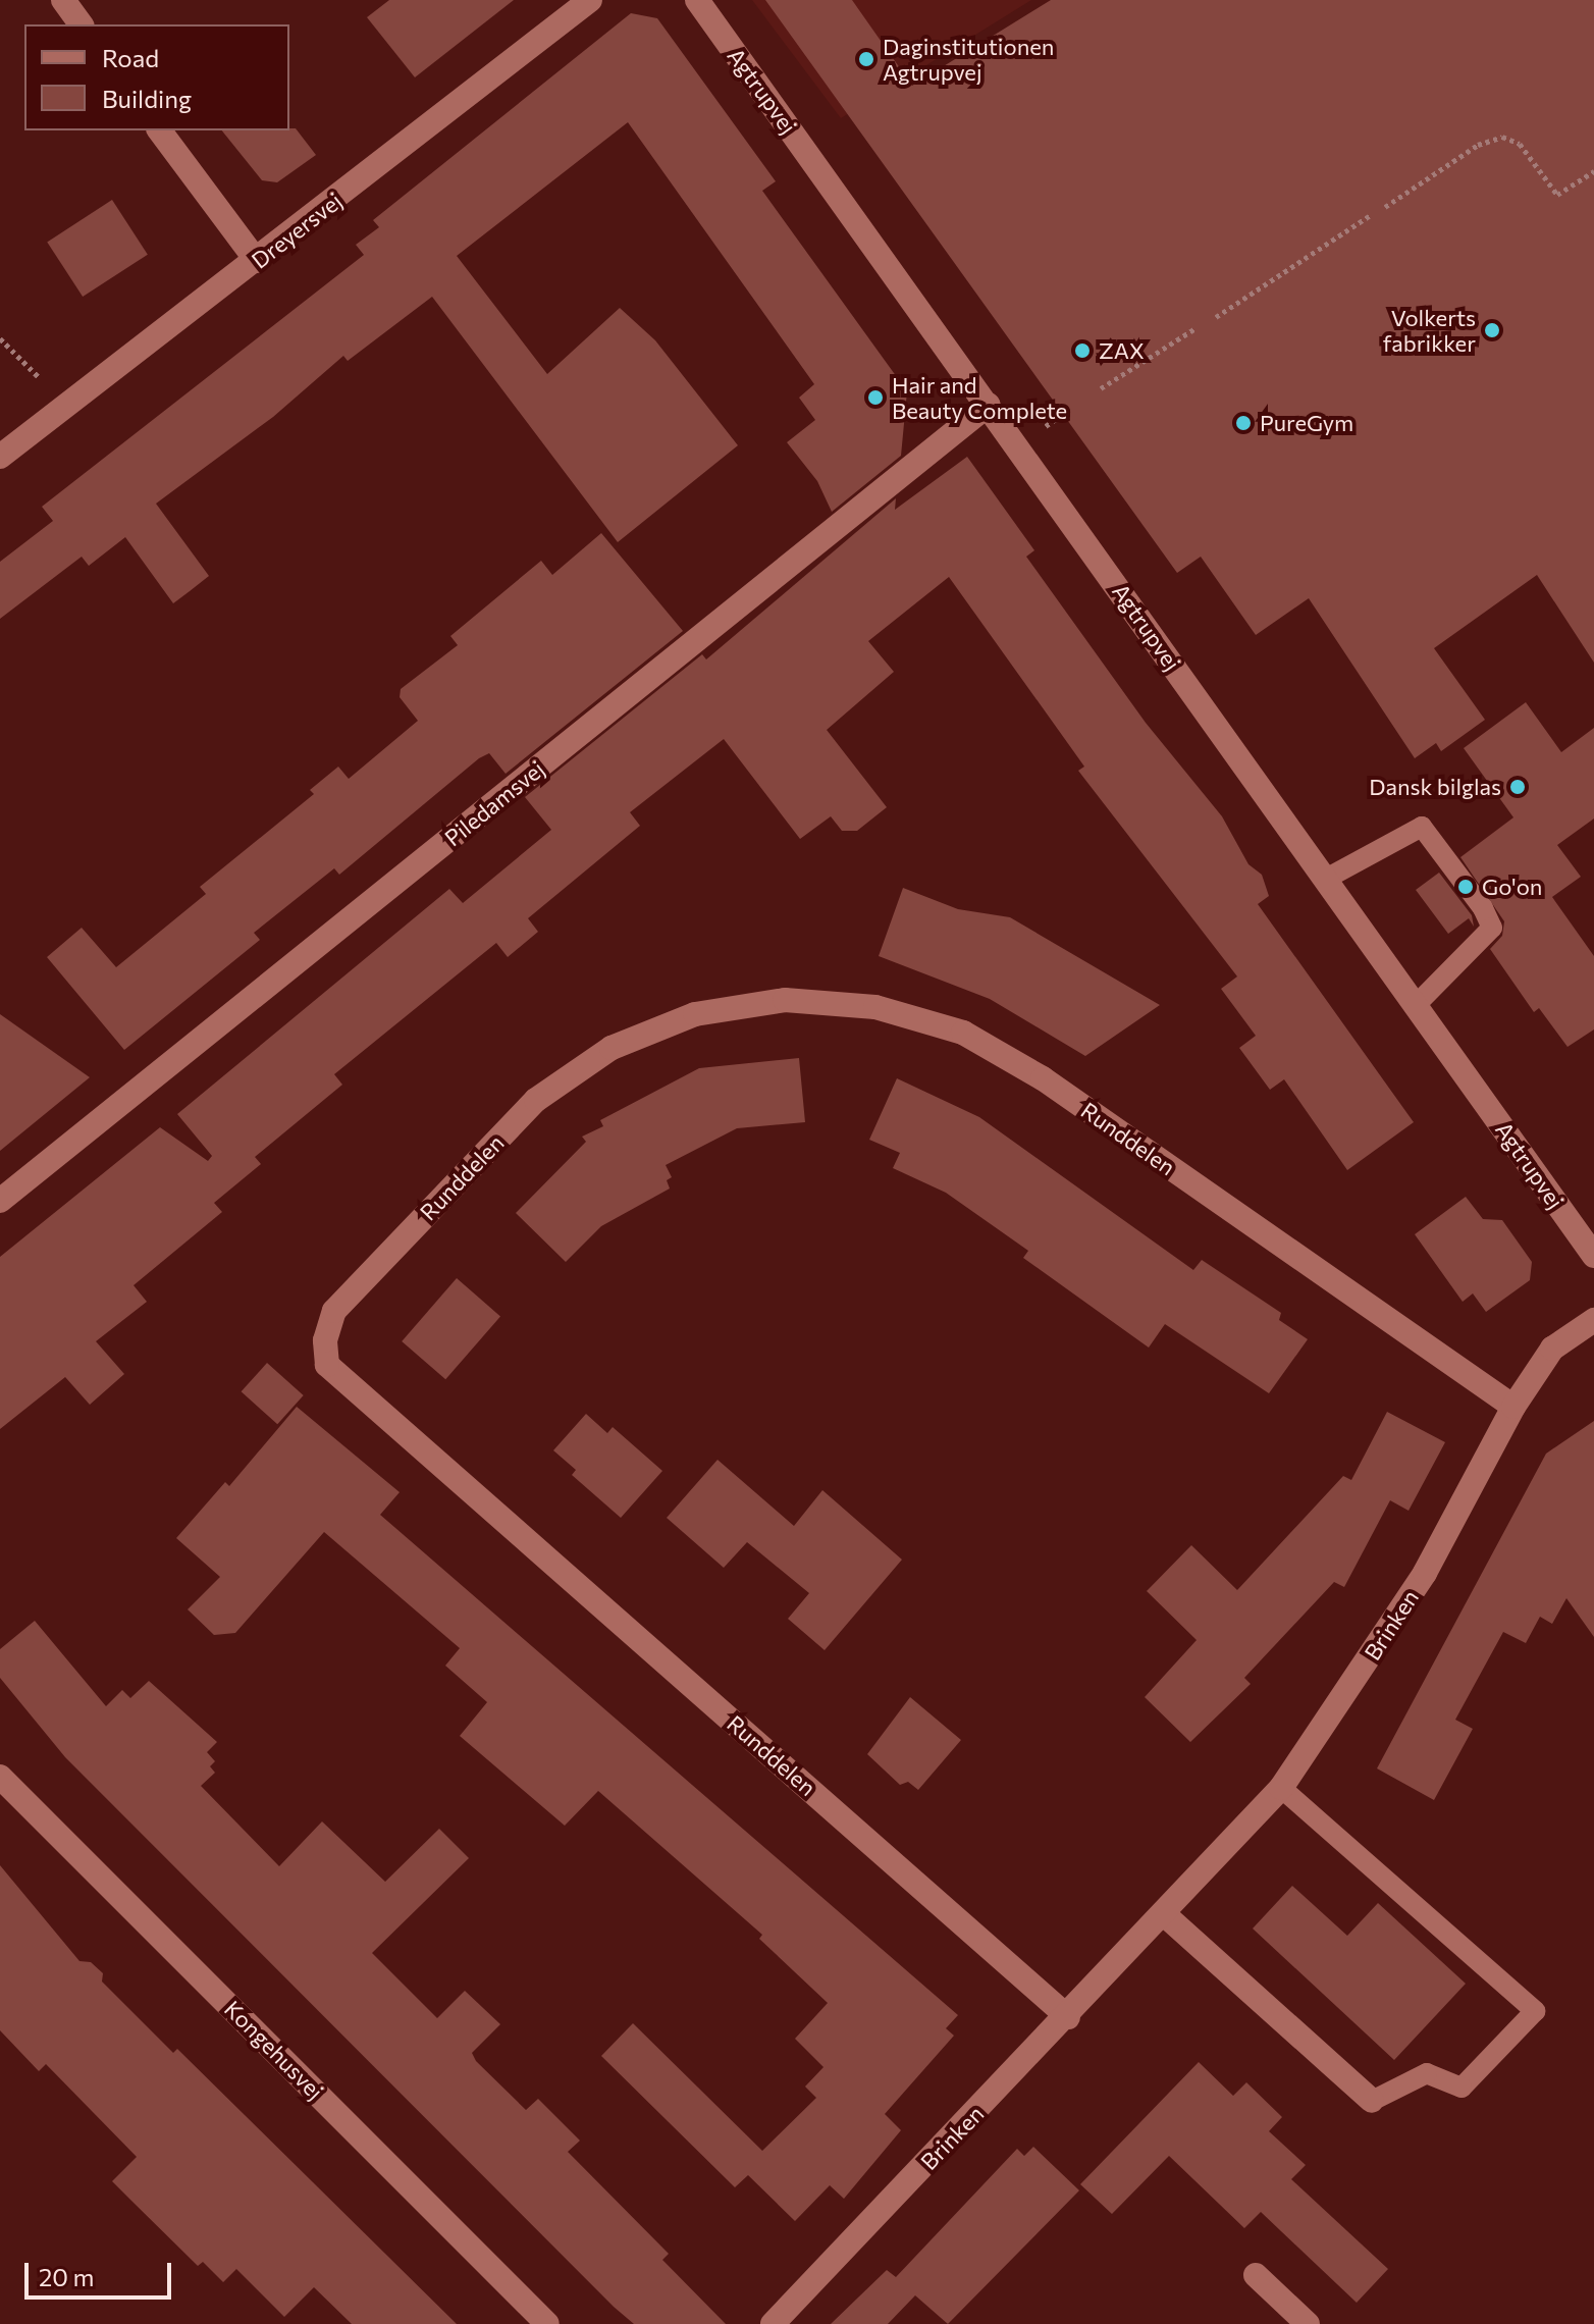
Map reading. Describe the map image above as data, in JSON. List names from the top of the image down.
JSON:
{
  "streets": {
    "street": [
      "Agtrupvej",
      "Dreyersvej",
      "Piledamsvej",
      "Runddelen",
      "Brinken",
      "Kongehusvej"
    ]
  },
  "crossings": [
    ["Agtrupvej", "Piledamsvej"],
    ["Runddelen", "Brinken"]
  ],
  "places": [
    "Daginstitutionen Agtrupvej",
    "Volkerts fabrikker",
    "ZAX",
    "Hair and Beauty Complete",
    "PureGym",
    "Dansk bilglas",
    "Go'on"
  ],
  "legend": ["Road", "Building"],
  "scale_bar": "20 m"
}
